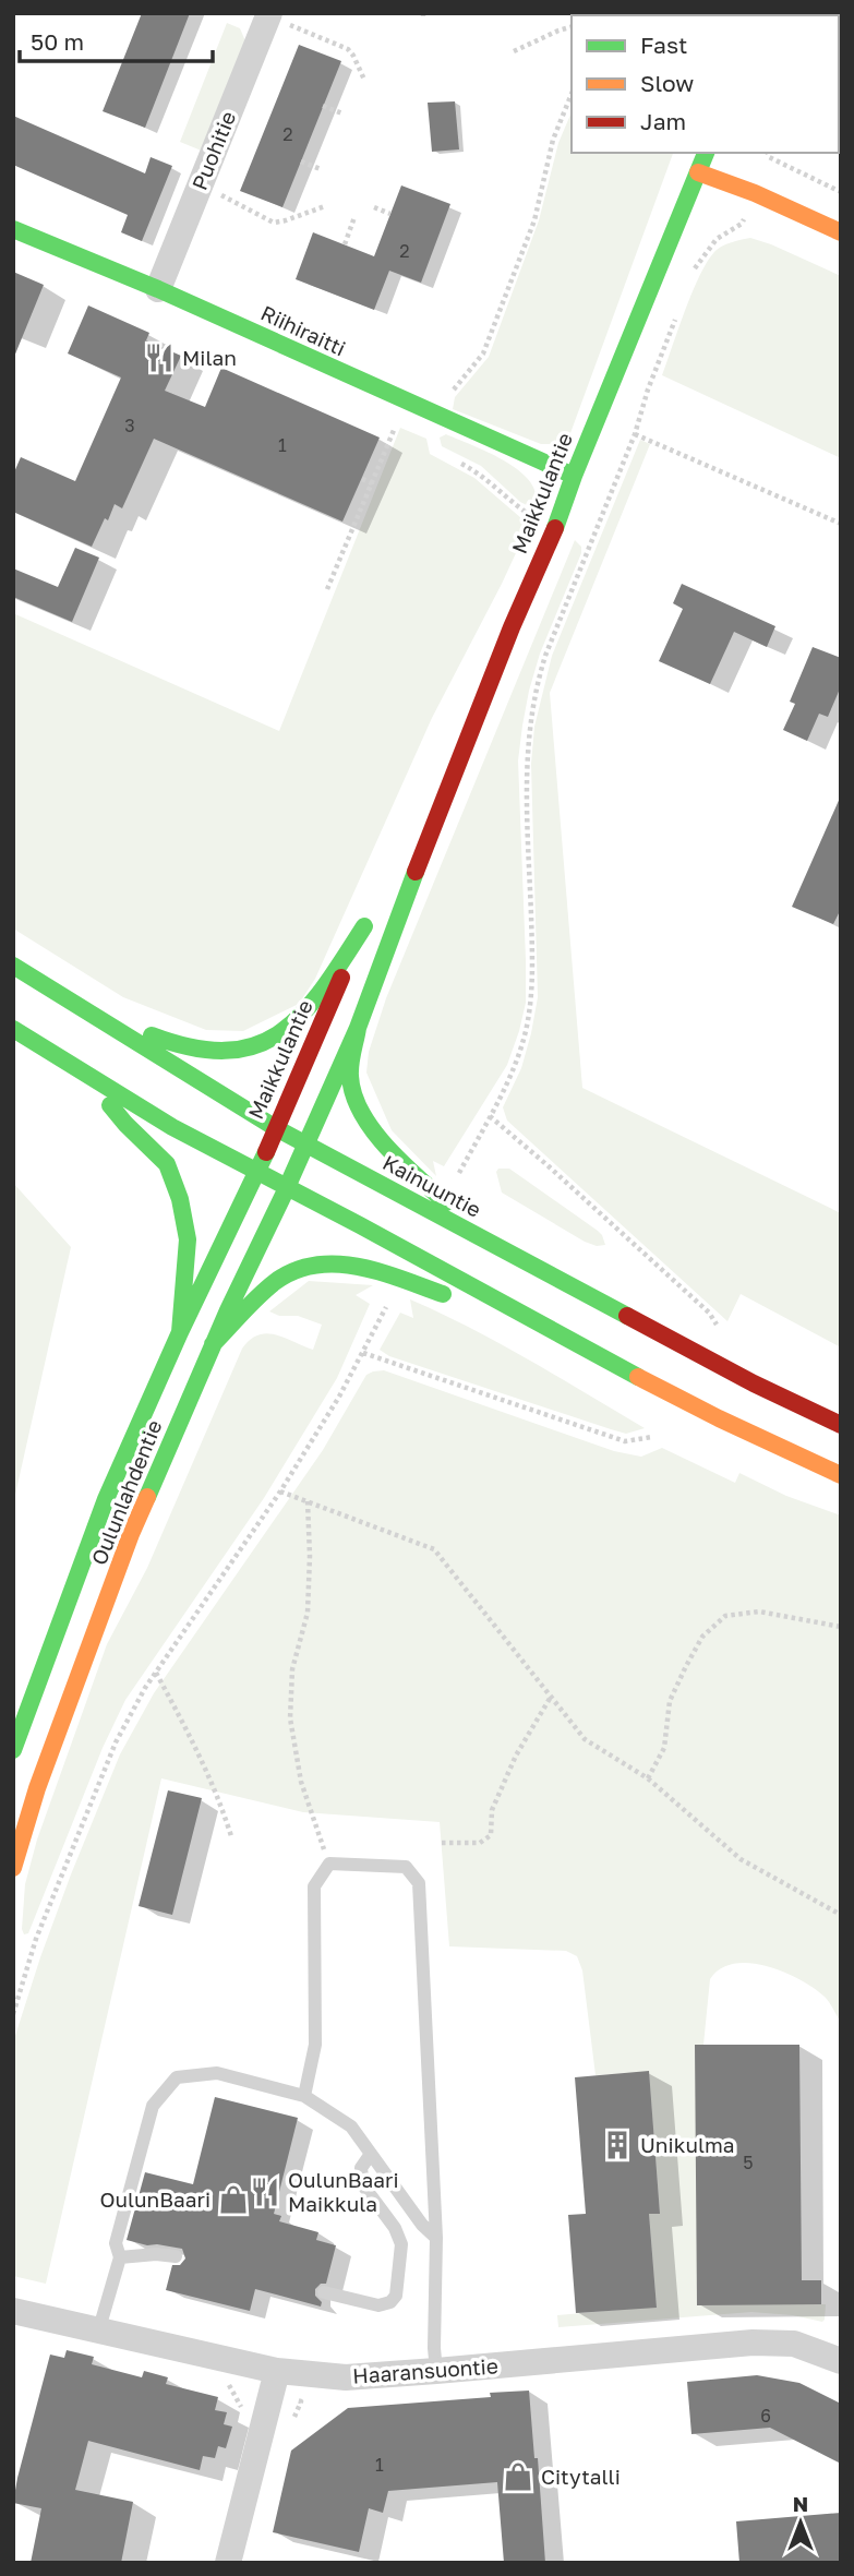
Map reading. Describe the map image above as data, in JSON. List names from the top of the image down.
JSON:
{
  "streets": {
    "main road": [
      "Riihiraitti",
      "Maikkulantie",
      "Kainuuntie",
      "Oulunlahdentie"
    ],
    "street": ["Puohitie", "Haaransuontie"]
  },
  "crossings": [
    ["Puohitie", "Riihiraitti"],
    ["Riihiraitti", "Maikkulantie"],
    ["Maikkulantie", "Kainuuntie"],
    ["Maikkulantie", "Oulunlahdentie"],
    ["Kainuuntie", "Oulunlahdentie"]
  ],
  "places": {
    "restaurant": ["Milan", "OulunBaari Maikkula"],
    "building": ["Unikulma"],
    "shop": ["OulunBaari", "Citytalli"]
  },
  "house_numbers": [
    "2",
    "2",
    "3",
    "1",
    "5",
    "6",
    "1"
  ],
  "legend": ["Fast", "Slow", "Jam"],
  "scale_bar": "50 m",
  "north": "top"
}
